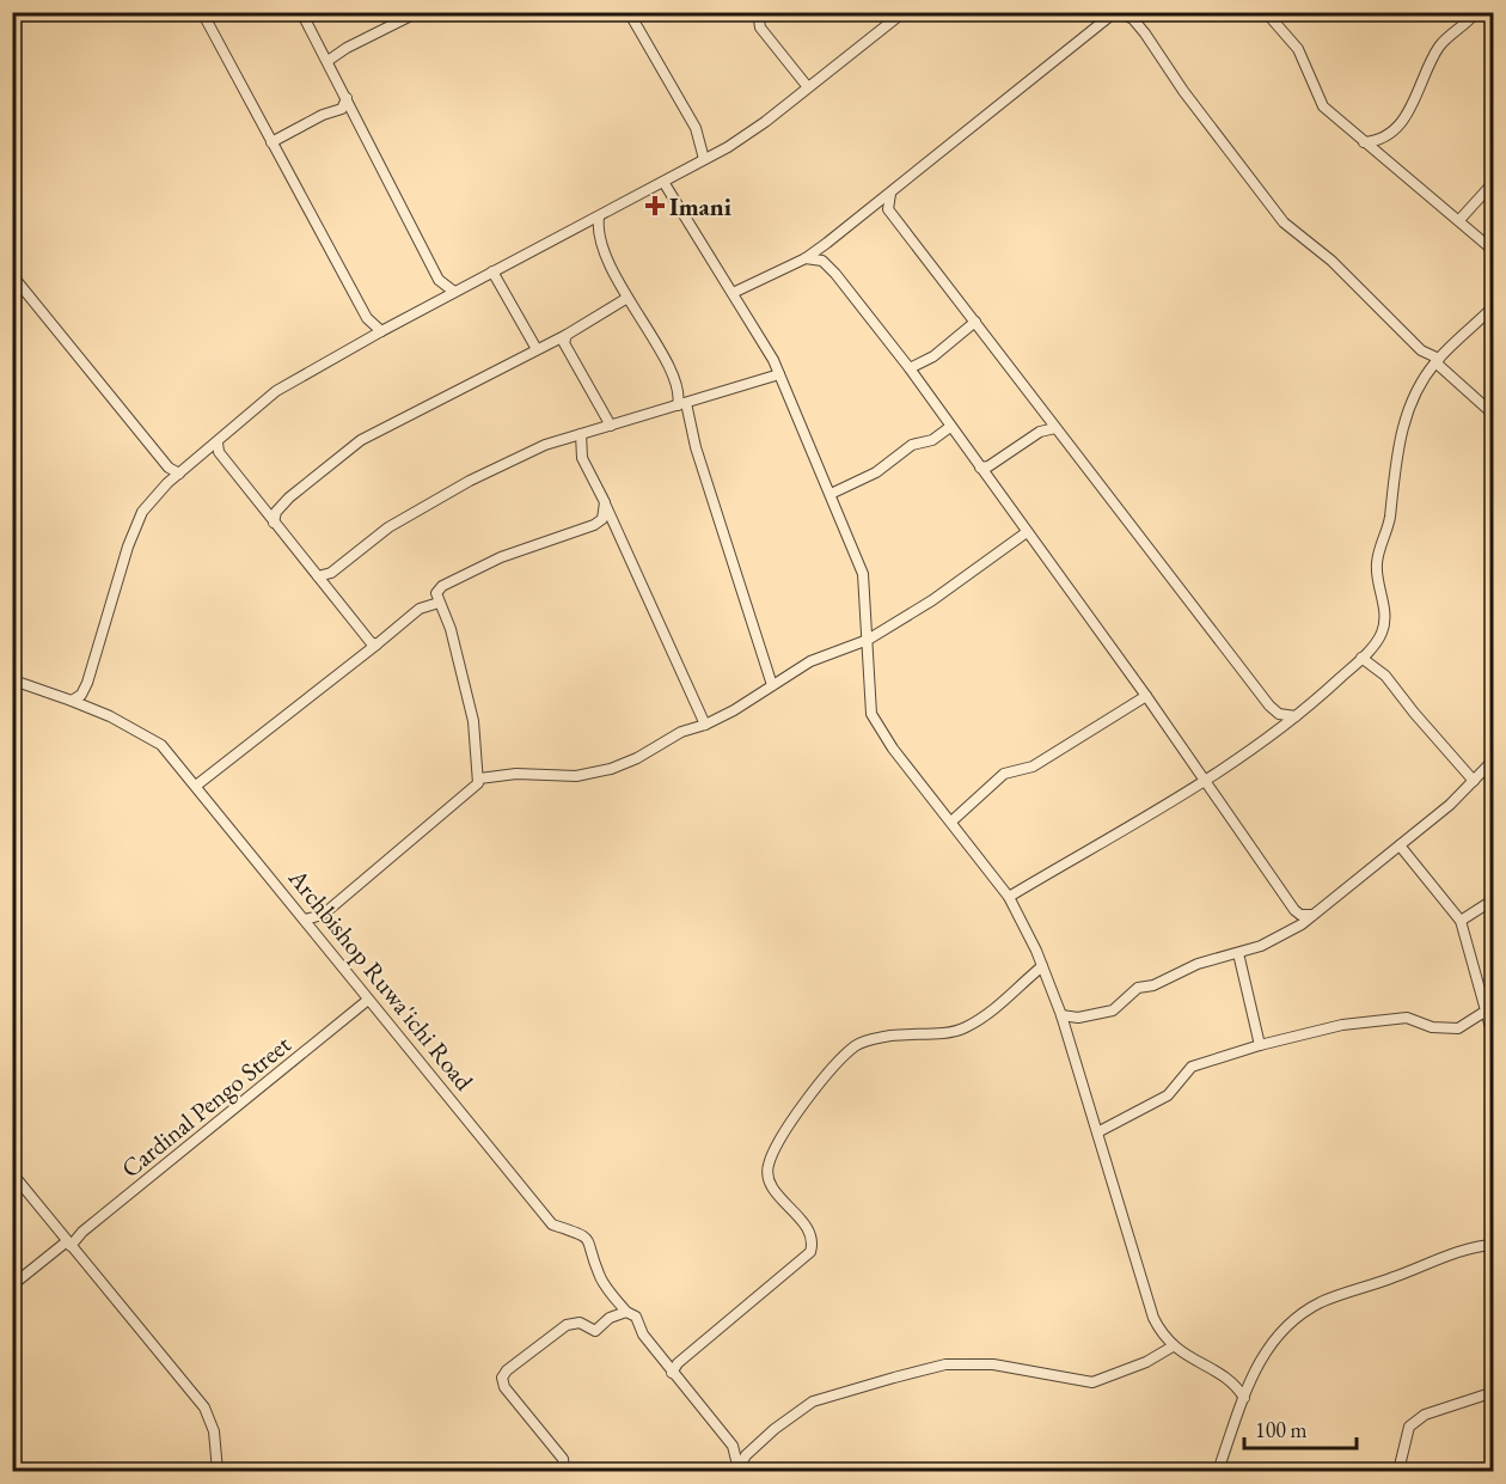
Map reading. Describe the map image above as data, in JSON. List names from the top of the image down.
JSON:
{
  "streets": {
    "street": ["Archbishop Ruwa'ichi Road", "Cardinal Pengo Street"]
  },
  "crossings": [
    ["Archbishop Ruwa'ichi Road", "Cardinal Pengo Street"]
  ],
  "places": {
    "health": ["Imani"]
  },
  "scale_bar": "100 m"
}
